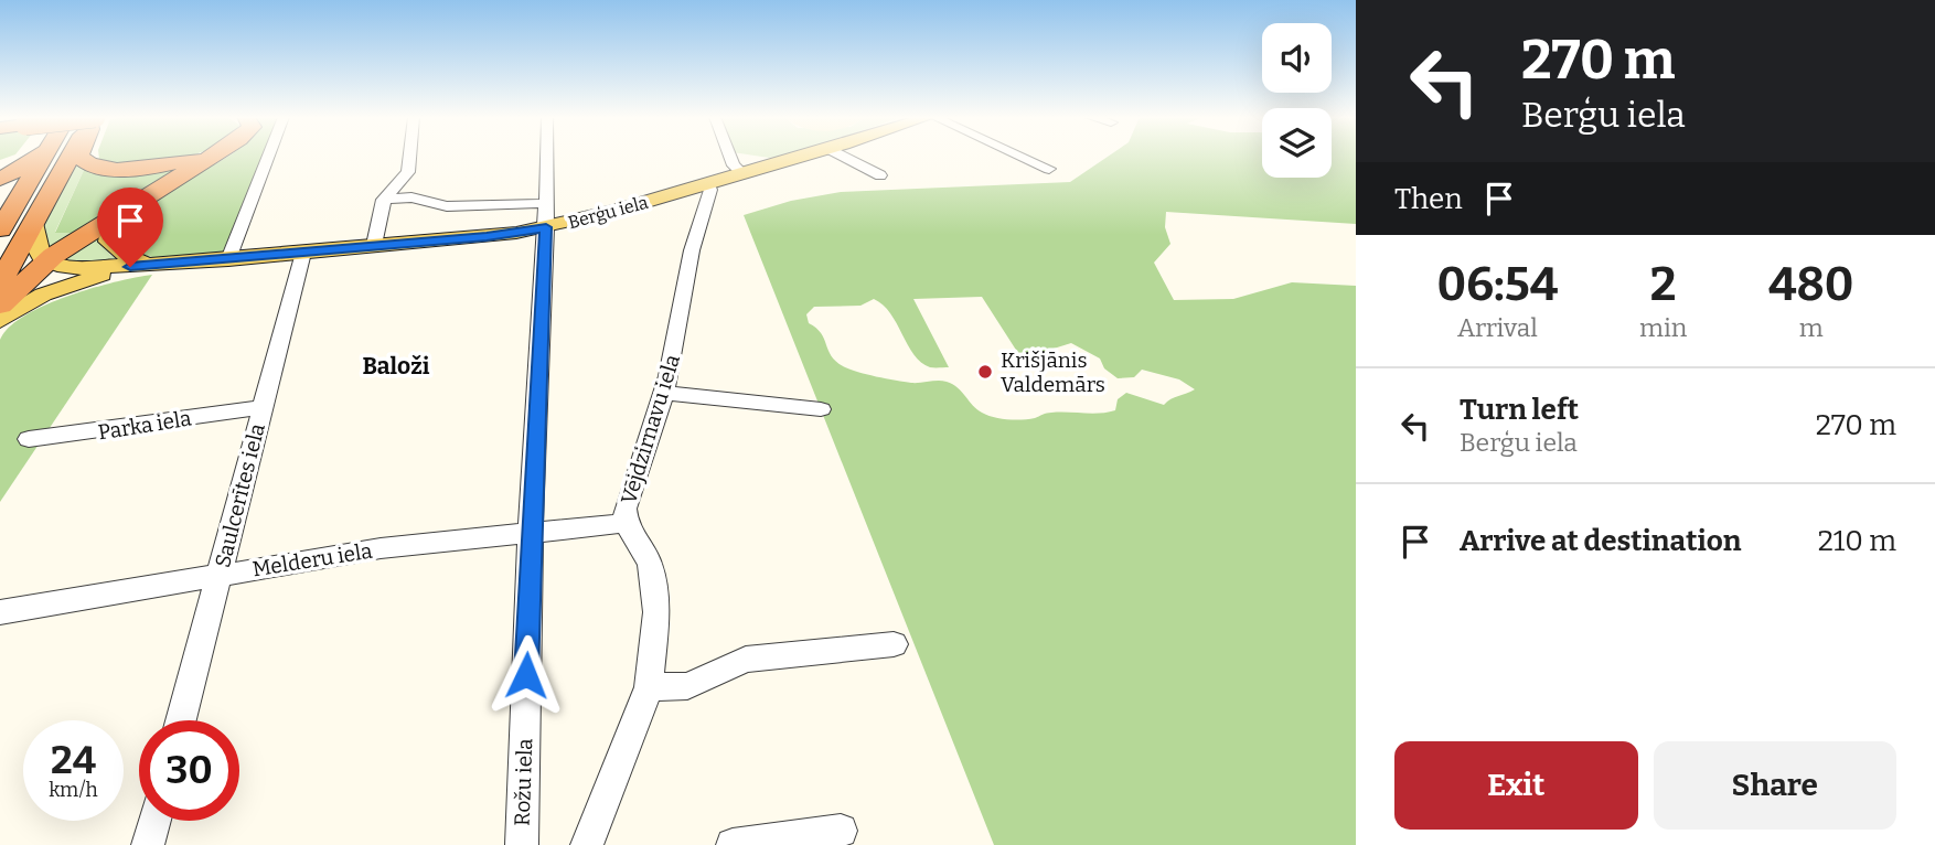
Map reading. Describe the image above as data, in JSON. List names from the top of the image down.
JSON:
{
  "streets": {
    "main road": ["Berģu iela"],
    "street": [
      "Parka iela",
      "Vējdzirnavu iela",
      "Saulcerītes iela",
      "Melderu iela",
      "Rožu iela"
    ]
  },
  "crossings": [
    ["Berģu iela", "Vējdzirnavu iela"],
    ["Berģu iela", "Saulcerītes iela"],
    ["Berģu iela", "Rožu iela"],
    ["Parka iela", "Saulcerītes iela"],
    ["Vējdzirnavu iela", "Melderu iela"],
    ["Saulcerītes iela", "Melderu iela"],
    ["Melderu iela", "Rožu iela"]
  ],
  "districts": ["Baloži"],
  "places": ["Krišjānis Valdemārs"],
  "page": {
    "turn": ["270 m", "Berģu iela"],
    "then": "Then",
    "eta": [
      "06:54",
      "Arrival",
      "2",
      "min",
      "480",
      "m"
    ],
    "list": [
      {
        "name": "Turn left",
        "note": "Berģu iela",
        "value": "270 m"
      },
      {
        "name": "Arrive at destination",
        "value": "210 m"
      }
    ],
    "speed": "24 km/h",
    "limit": "30",
    "buttons": ["Exit", "Share"]
  }
}
